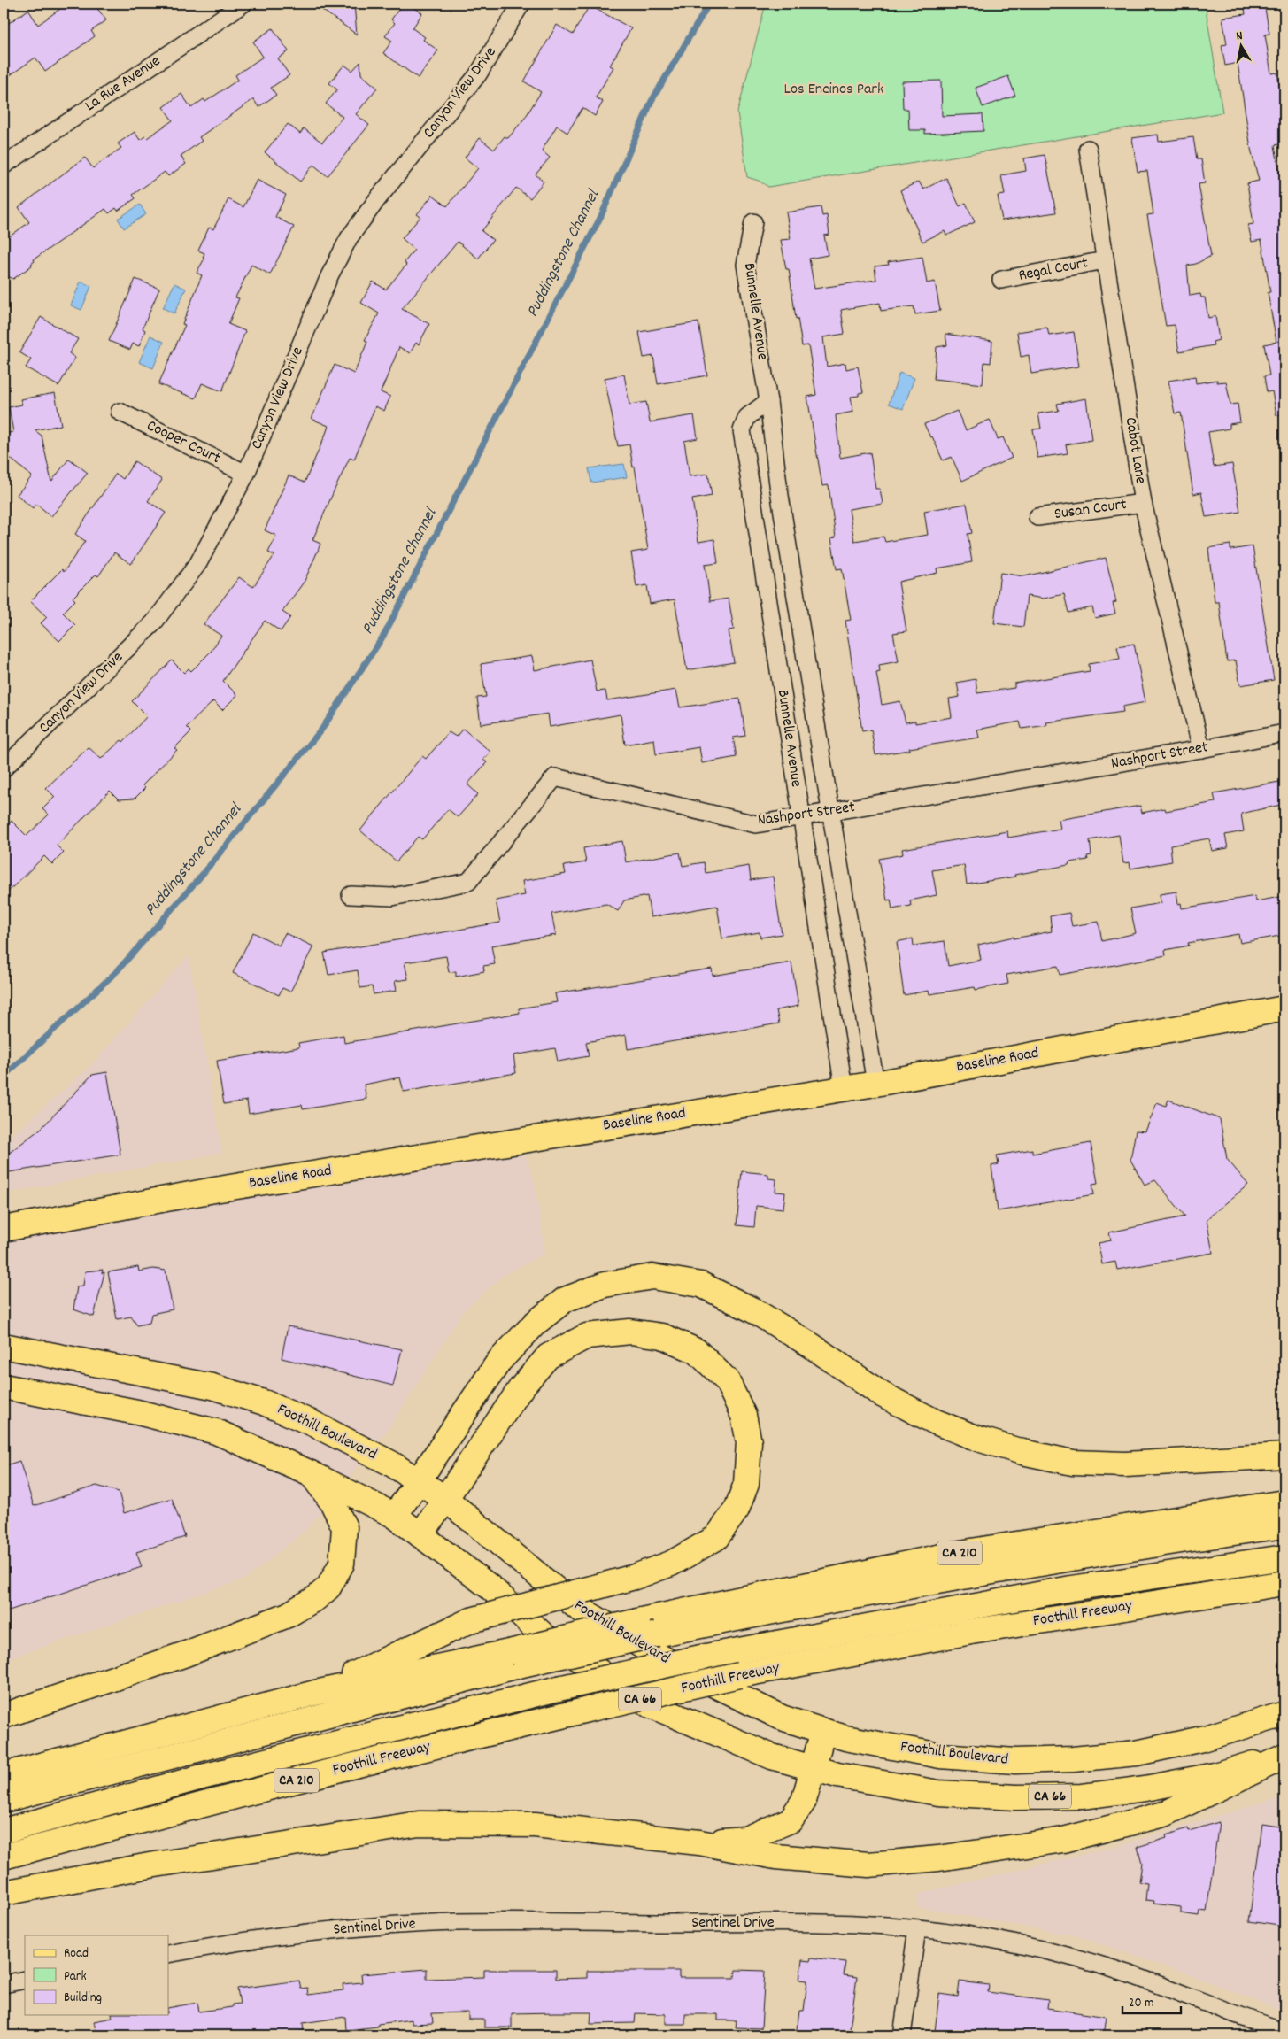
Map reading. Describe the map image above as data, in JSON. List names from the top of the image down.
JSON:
{
  "streets": {
    "main road": [
      "Baseline Road",
      "Foothill Boulevard",
      "CA 210",
      "Foothill Freeway",
      "CA 66"
    ],
    "street": [
      "La Rue Avenue",
      "Canyon View Drive",
      "Regal Court",
      "Bunnelle Avenue",
      "Cooper Court",
      "Cabot Lane",
      "Susan Court",
      "Nashport Street",
      "Sentinel Drive"
    ]
  },
  "crossings": [
    ["Canyon View Drive", "Cooper Court"],
    ["Regal Court", "Cabot Lane"],
    ["Bunnelle Avenue", "Nashport Street"],
    ["Bunnelle Avenue", "Baseline Road"],
    ["Cabot Lane", "Susan Court"],
    ["Cabot Lane", "Nashport Street"]
  ],
  "water": ["Puddingstone Channel"],
  "parks": ["Los Encinos Park"],
  "legend": ["Road", "Park", "Building"],
  "scale_bar": "20 m",
  "north": "top"
}
